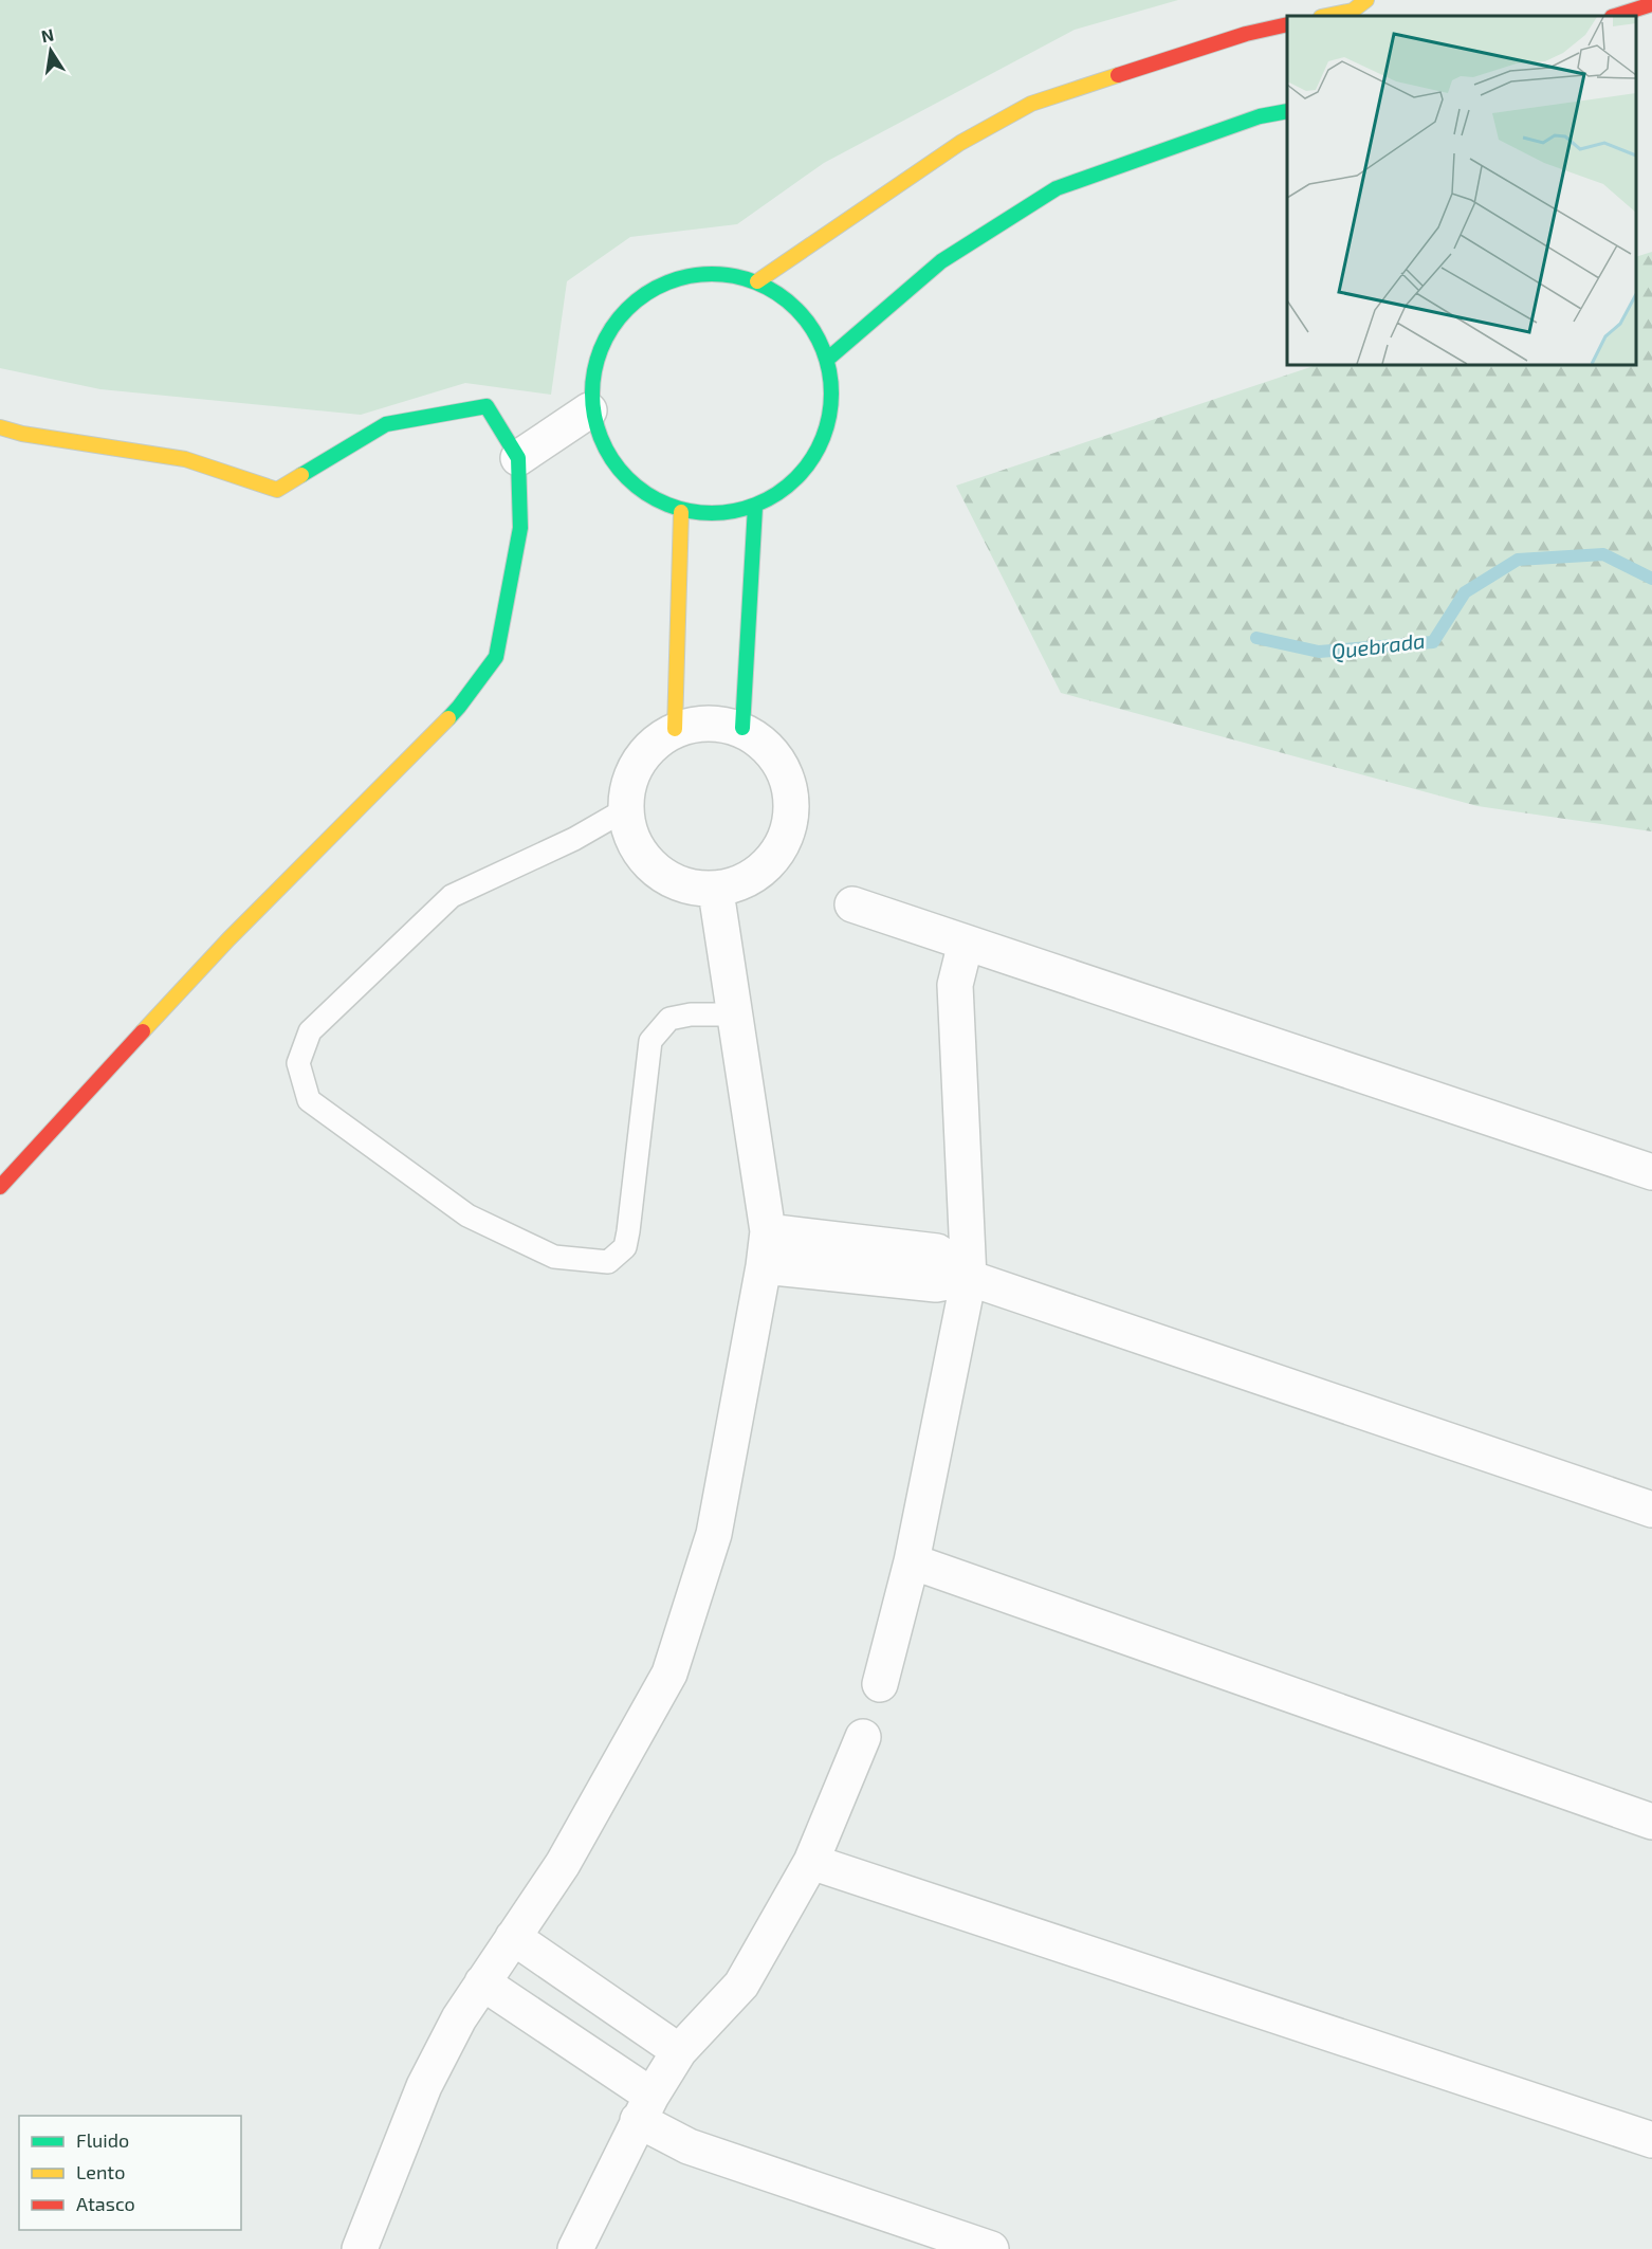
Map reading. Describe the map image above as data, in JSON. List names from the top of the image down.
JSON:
{
  "water": ["Quebrada"],
  "legend": ["Fluido", "Lento", "Atasco"],
  "north": "top"
}
